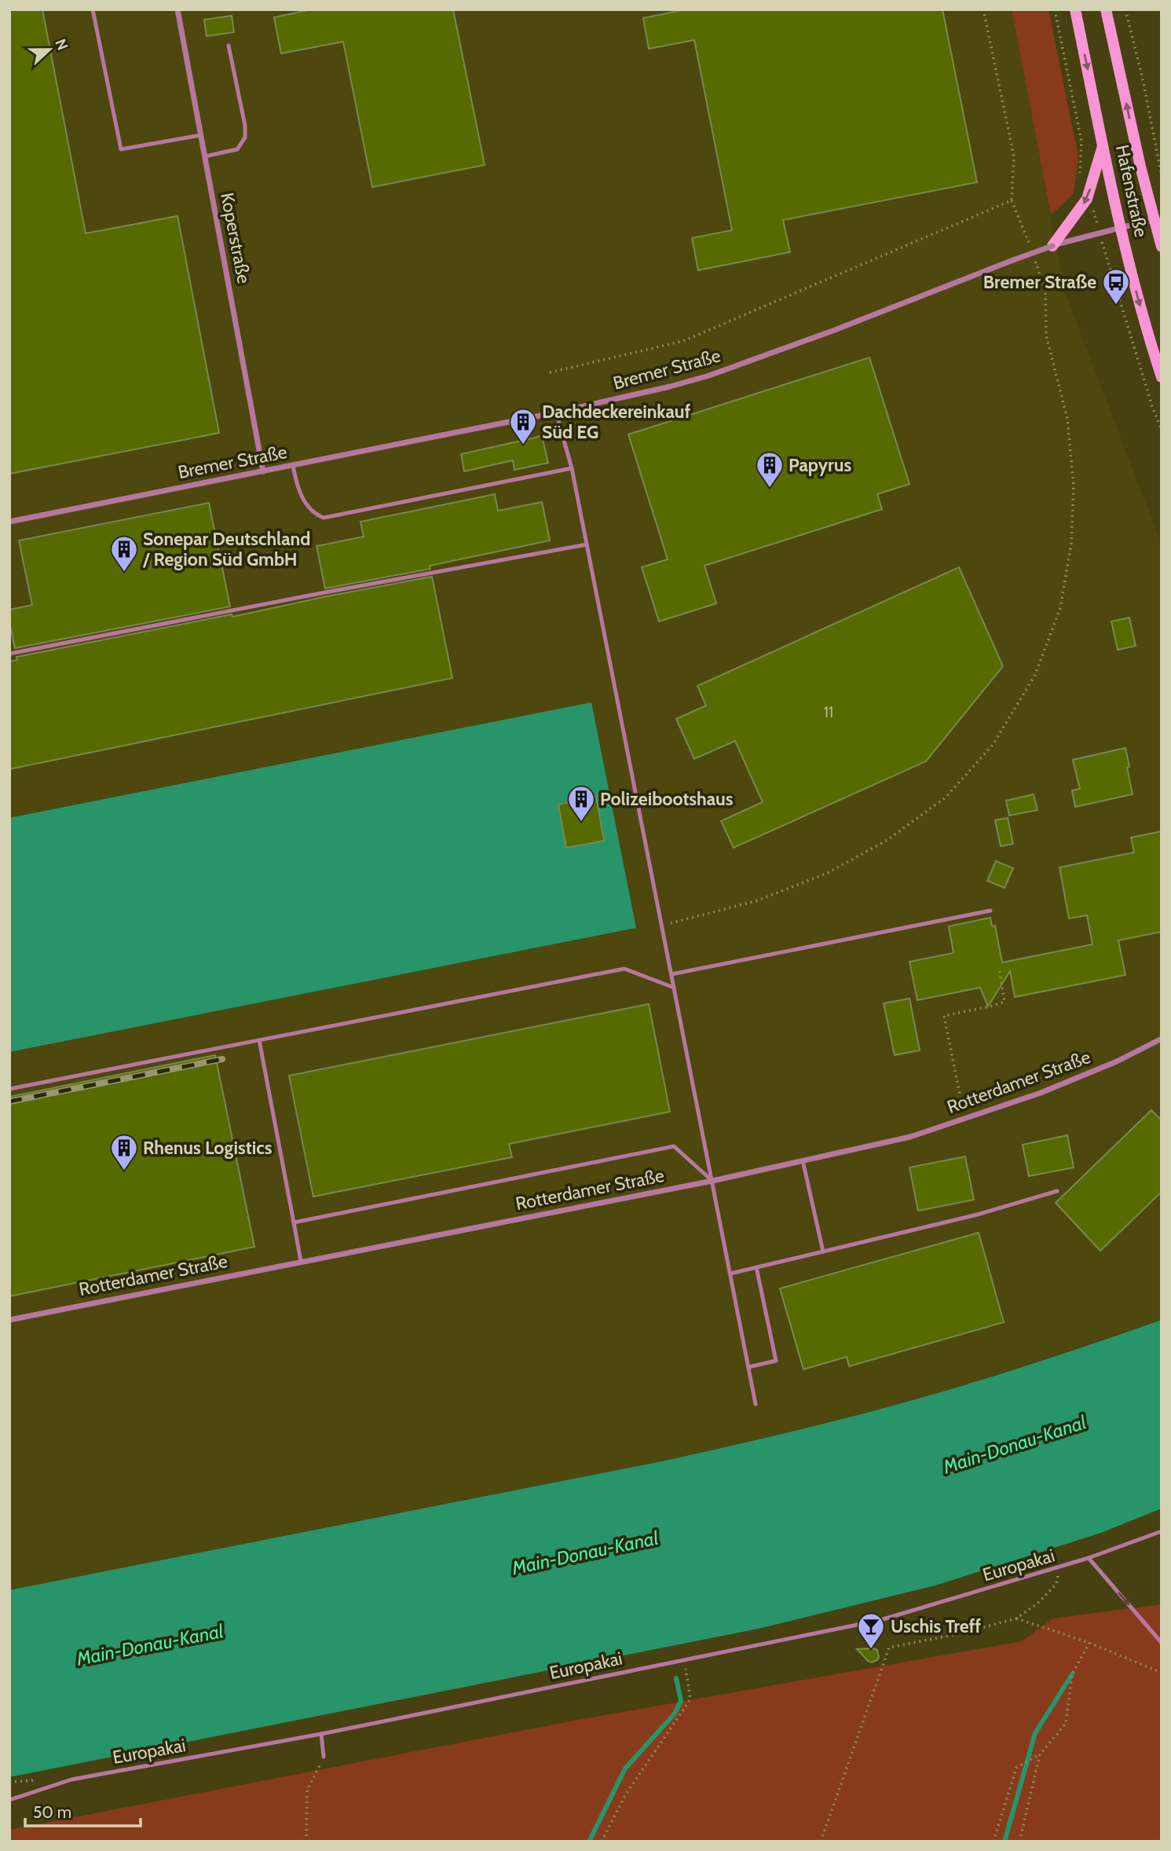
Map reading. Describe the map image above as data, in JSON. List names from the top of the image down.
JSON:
{
  "streets": {
    "main road": ["Hafenstraße"],
    "street": ["Koperstraße", "Bremer Straße", "Rotterdamer Straße"],
    "lane": ["Europakai"]
  },
  "crossings": [
    ["Hafenstraße", "Bremer Straße"],
    ["Koperstraße", "Bremer Straße"]
  ],
  "water": ["Main-Donau-Kanal"],
  "places": {
    "bus stop": ["Bremer Straße"],
    "building": [
      "Dachdeckereinkauf Süd EG",
      "Papyrus",
      "Sonepar Deutschland / Region Süd GmbH",
      "Polizeibootshaus",
      "Rhenus Logistics"
    ],
    "bar": ["Uschis Treff"]
  },
  "house_numbers": ["11"],
  "scale_bar": "50 m",
  "north": "right"
}
